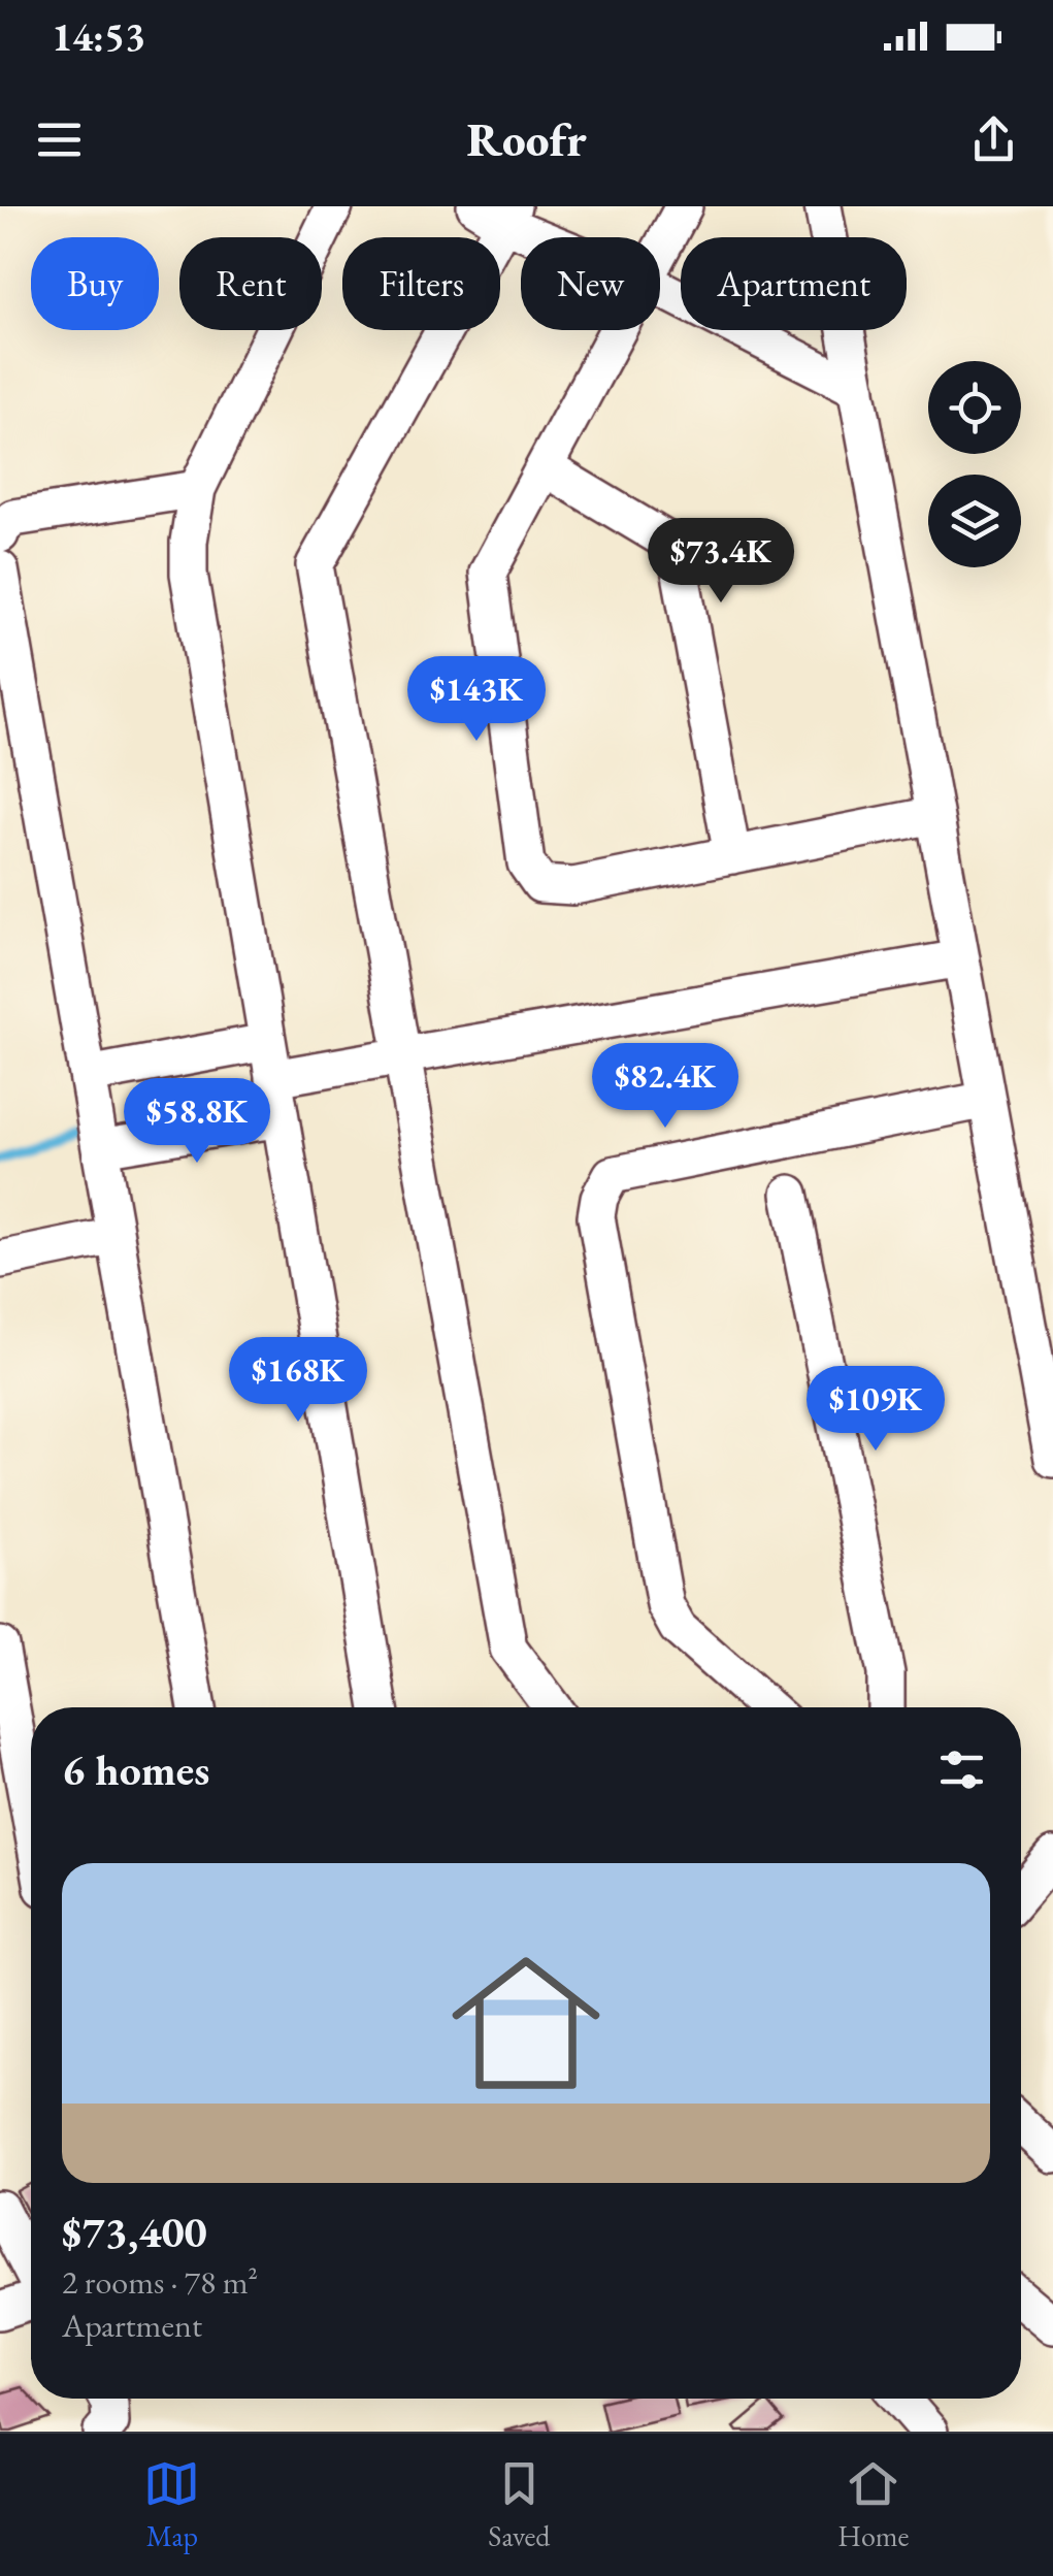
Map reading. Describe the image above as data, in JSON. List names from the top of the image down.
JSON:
{
  "page": {
    "status": "14:53",
    "header": "Roofr",
    "chip": [
      "Buy",
      "Rent",
      "Filters",
      "New",
      "Apartment"
    ],
    "price": [
      "$73.4K",
      "$143K",
      "$82.4K",
      "$58.8K",
      "$168K",
      "$109K"
    ],
    "heading": "6 homes",
    "list": [
      {
        "name": "$73,400",
        "note": "2 rooms · 78 m² · Apartment"
      }
    ],
    "tabs": ["Map", "Saved", "Home"]
  }
}
